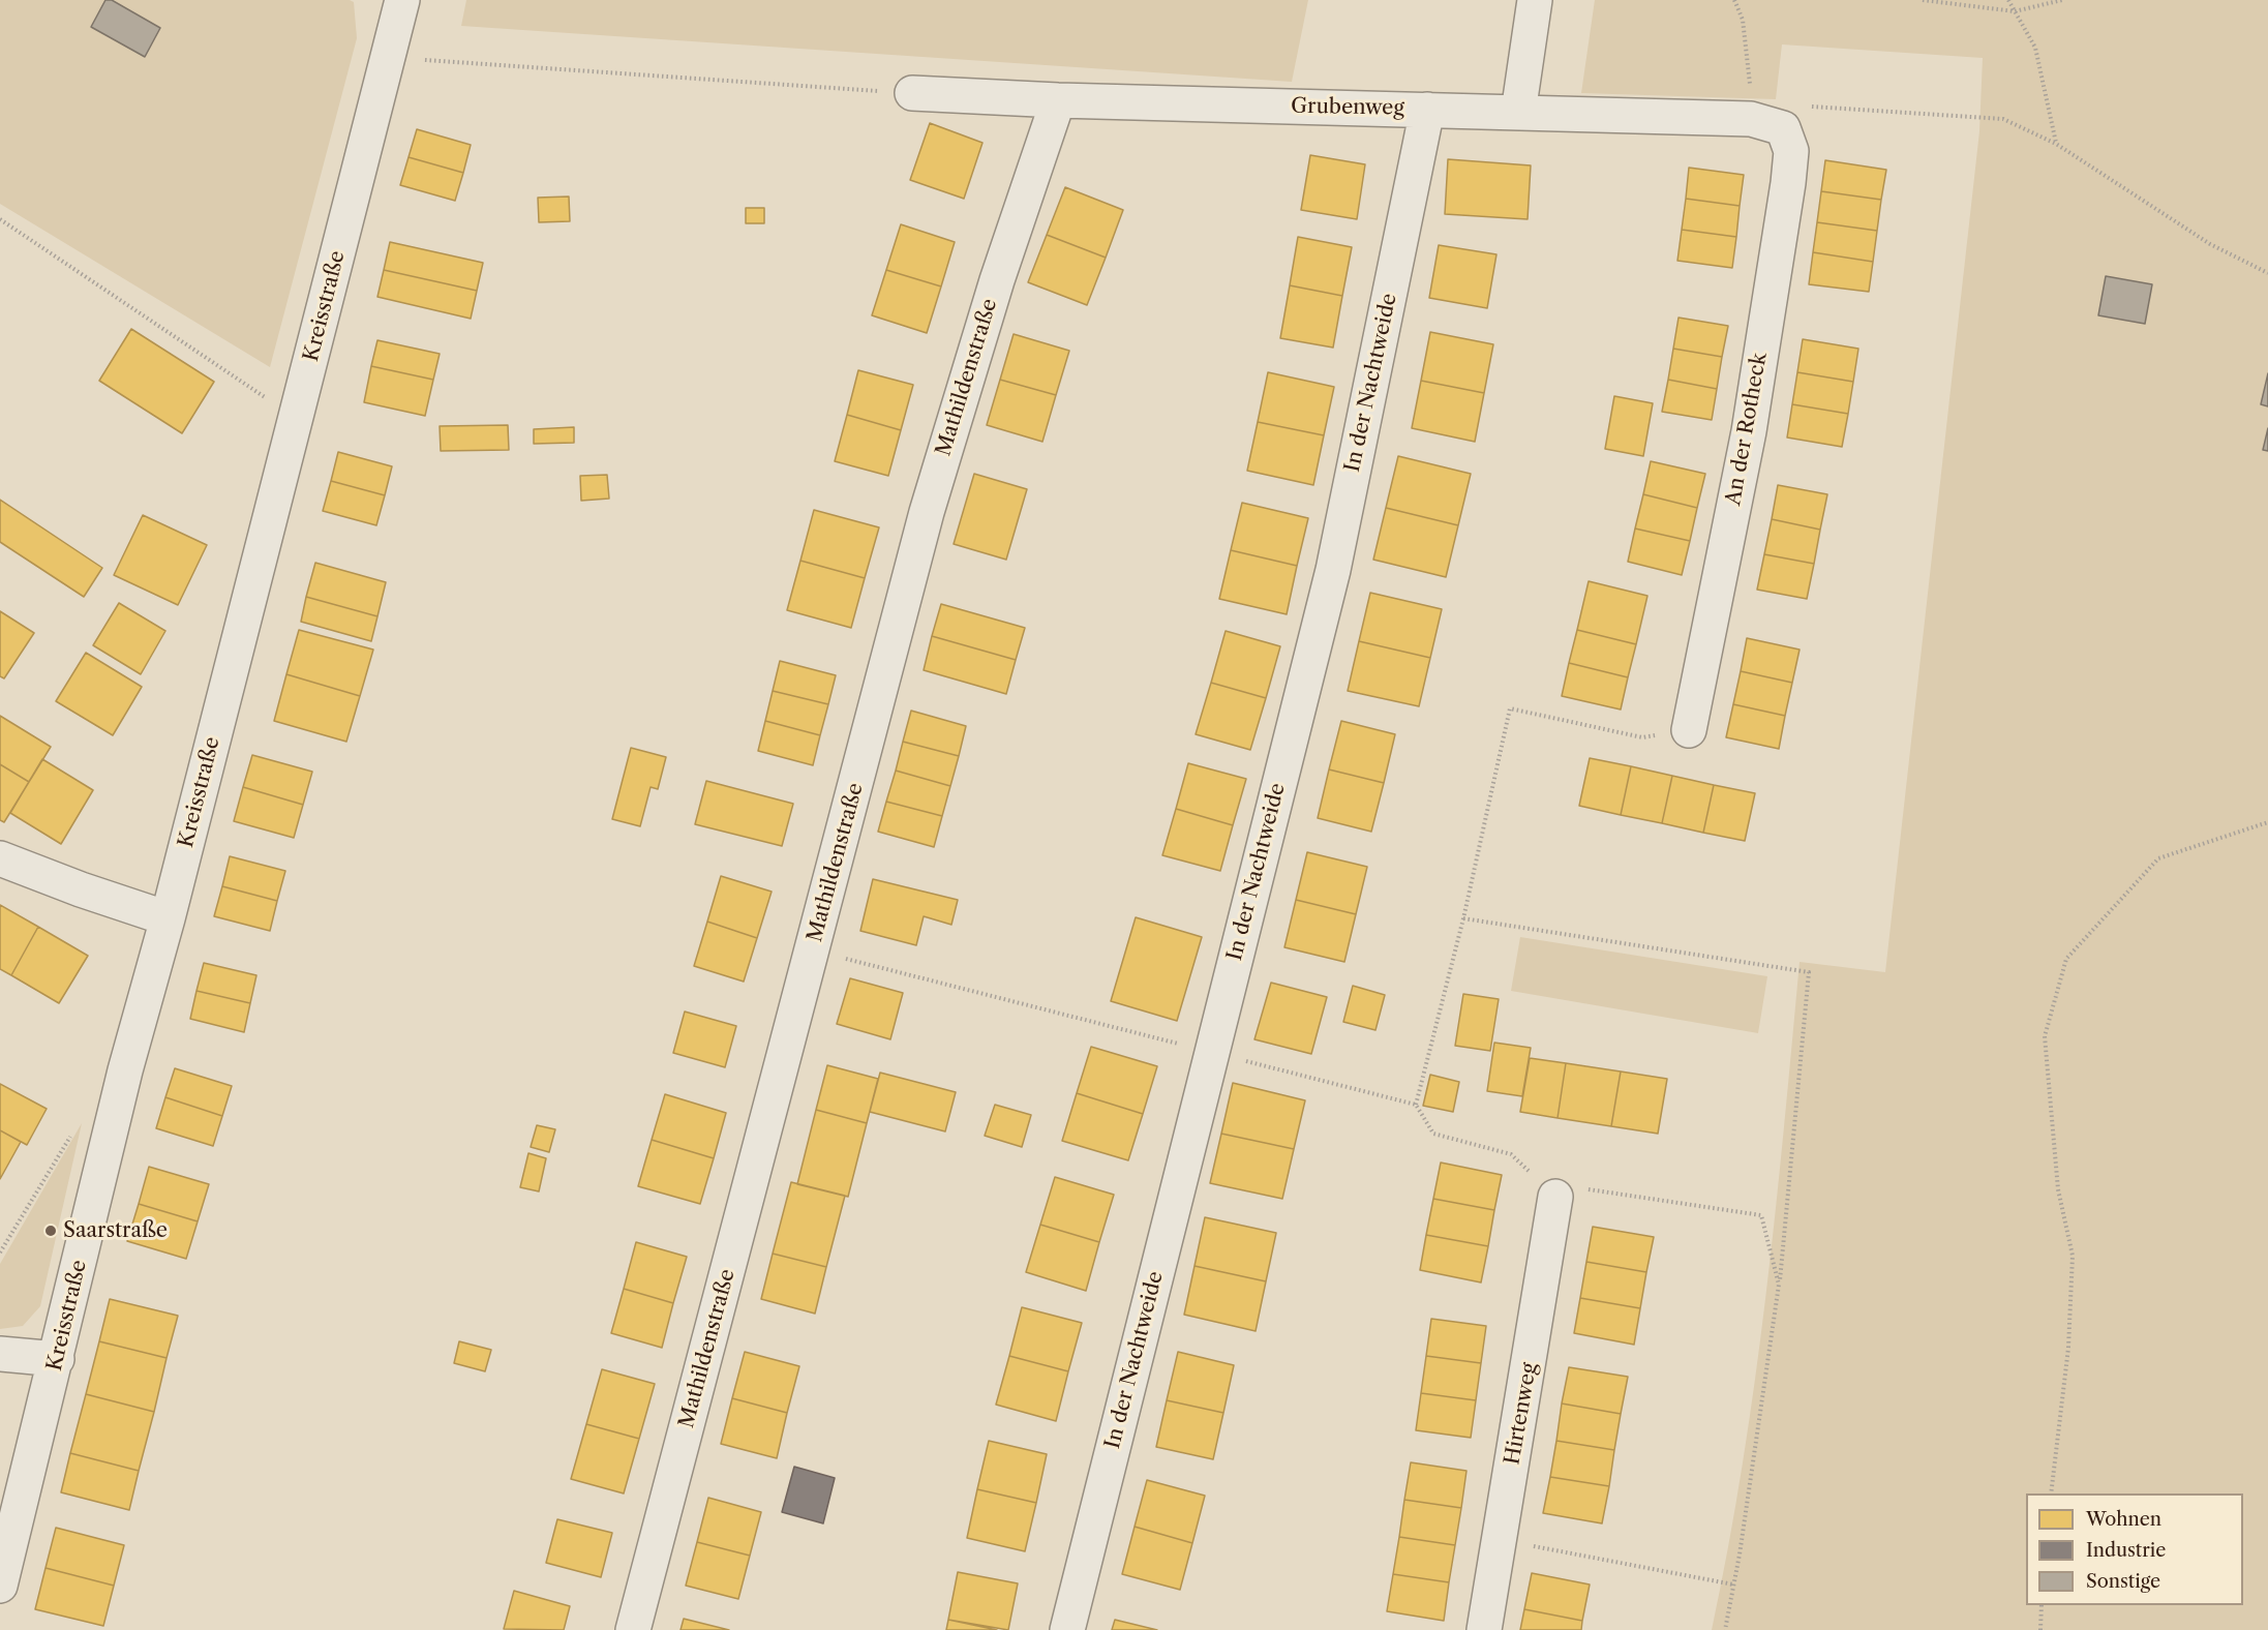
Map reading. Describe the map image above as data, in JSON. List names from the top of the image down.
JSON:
{
  "streets": {
    "street": [
      "Grubenweg",
      "Kreisstraße",
      "Mathildenstraße",
      "In der Nachtweide",
      "An der Rotheck",
      "Hirtenweg"
    ]
  },
  "crossings": [
    ["Grubenweg", "Mathildenstraße"],
    ["Grubenweg", "In der Nachtweide"],
    ["Grubenweg", "An der Rotheck"]
  ],
  "places": ["Saarstraße"],
  "legend": ["Wohnen", "Industrie", "Sonstige"]
}
